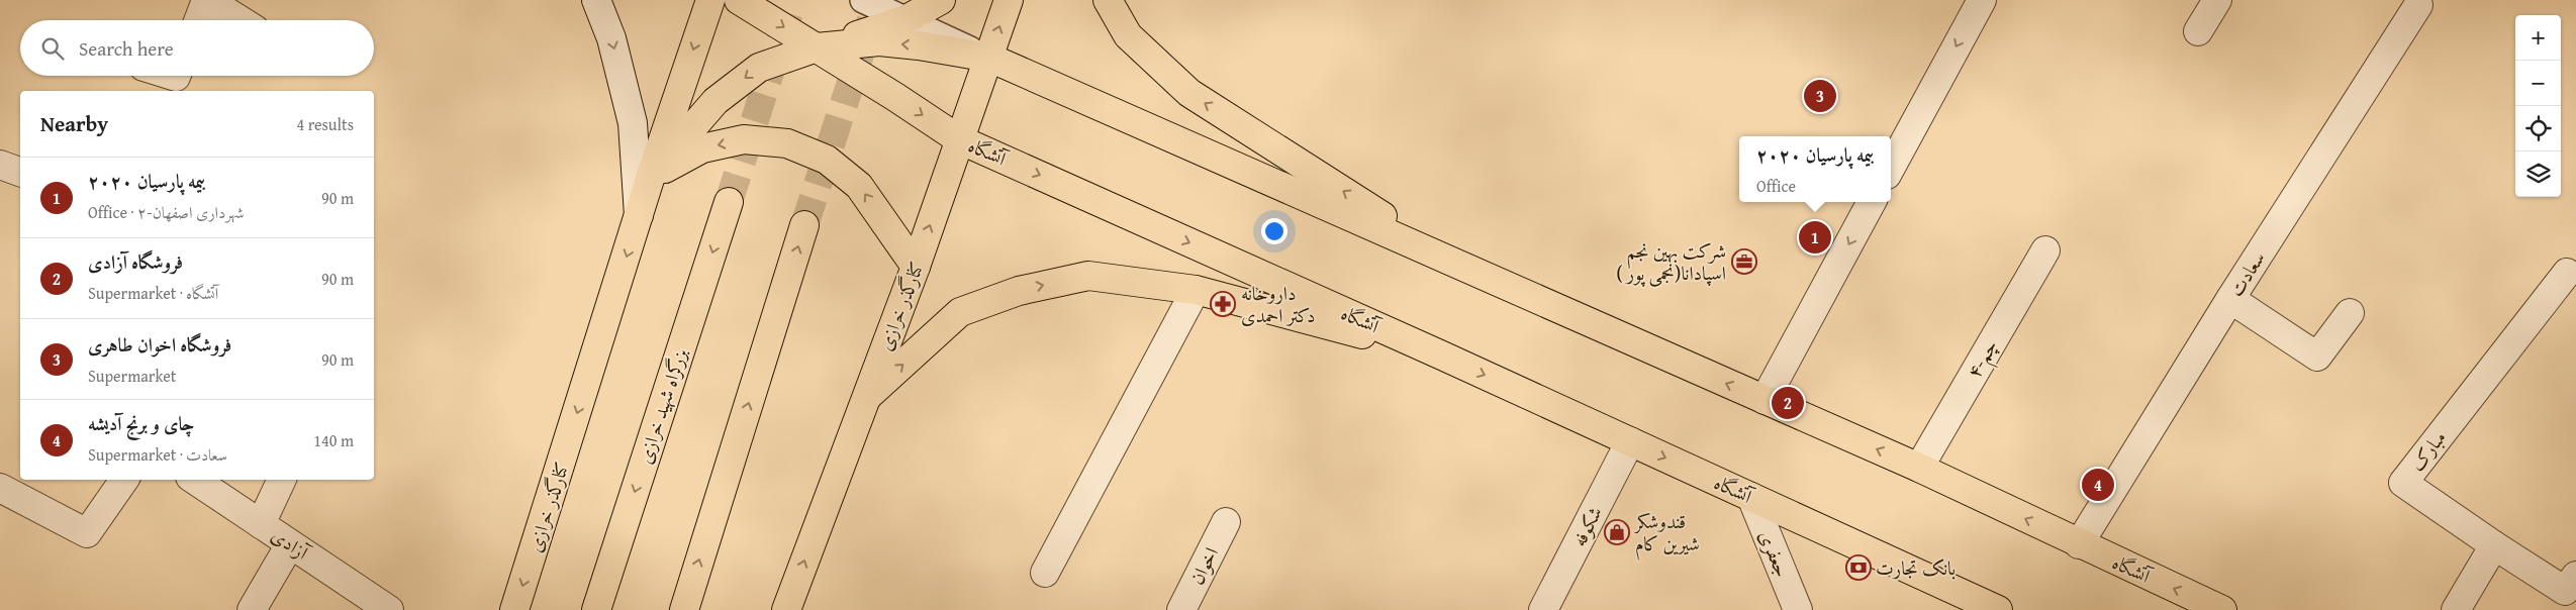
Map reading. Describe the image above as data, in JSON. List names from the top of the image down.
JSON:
{
  "streets": {
    "main road": ["آتشگاه", "کنارگذر خرازی", "بزرگراه شهید خرازی"],
    "street": [
      "سعادت",
      "۴-چم",
      "مبارک",
      "شکوفه",
      "آزادی",
      "جعفری",
      "اخوان"
    ]
  },
  "crossings": [
    ["آتشگاه", "سعادت"],
    ["آتشگاه", "کنارگذر خرازی"],
    ["آتشگاه", "۴-چم"],
    ["آتشگاه", "شکوفه"],
    ["آتشگاه", "جعفری"]
  ],
  "places": {
    "office": ["شرکت بهین نجم اسپادانا(نجمی پور )"],
    "pharmacy": ["داروخانه دکتر احمدی"],
    "shop": ["قندوشکر شیرین کام"],
    "bank": ["بانک تجارت"]
  },
  "page": {
    "map_buttons": ["+", "−"],
    "search": "Search here",
    "pins": [
      "3",
      "1",
      "2",
      "4"
    ],
    "heading": ["Nearby", "4 results"],
    "popup": ["بیمه پارسیان ۲۰۲۰", "Office"],
    "list": [
      {
        "mark": "1",
        "name": "بیمه پارسیان ۲۰۲۰",
        "note": "Office · ۲-شهرداری اصفهان",
        "value": "90 m"
      },
      {
        "mark": "2",
        "name": "فروشگاه آزادی",
        "note": "Supermarket · آتشگاه",
        "value": "90 m"
      },
      {
        "mark": "3",
        "name": "فروشگاه اخوان طاهری",
        "note": "Supermarket",
        "value": "90 m"
      },
      {
        "mark": "4",
        "name": "چای و برنج آدیشه",
        "note": "Supermarket · سعادت",
        "value": "140 m"
      }
    ]
  }
}
